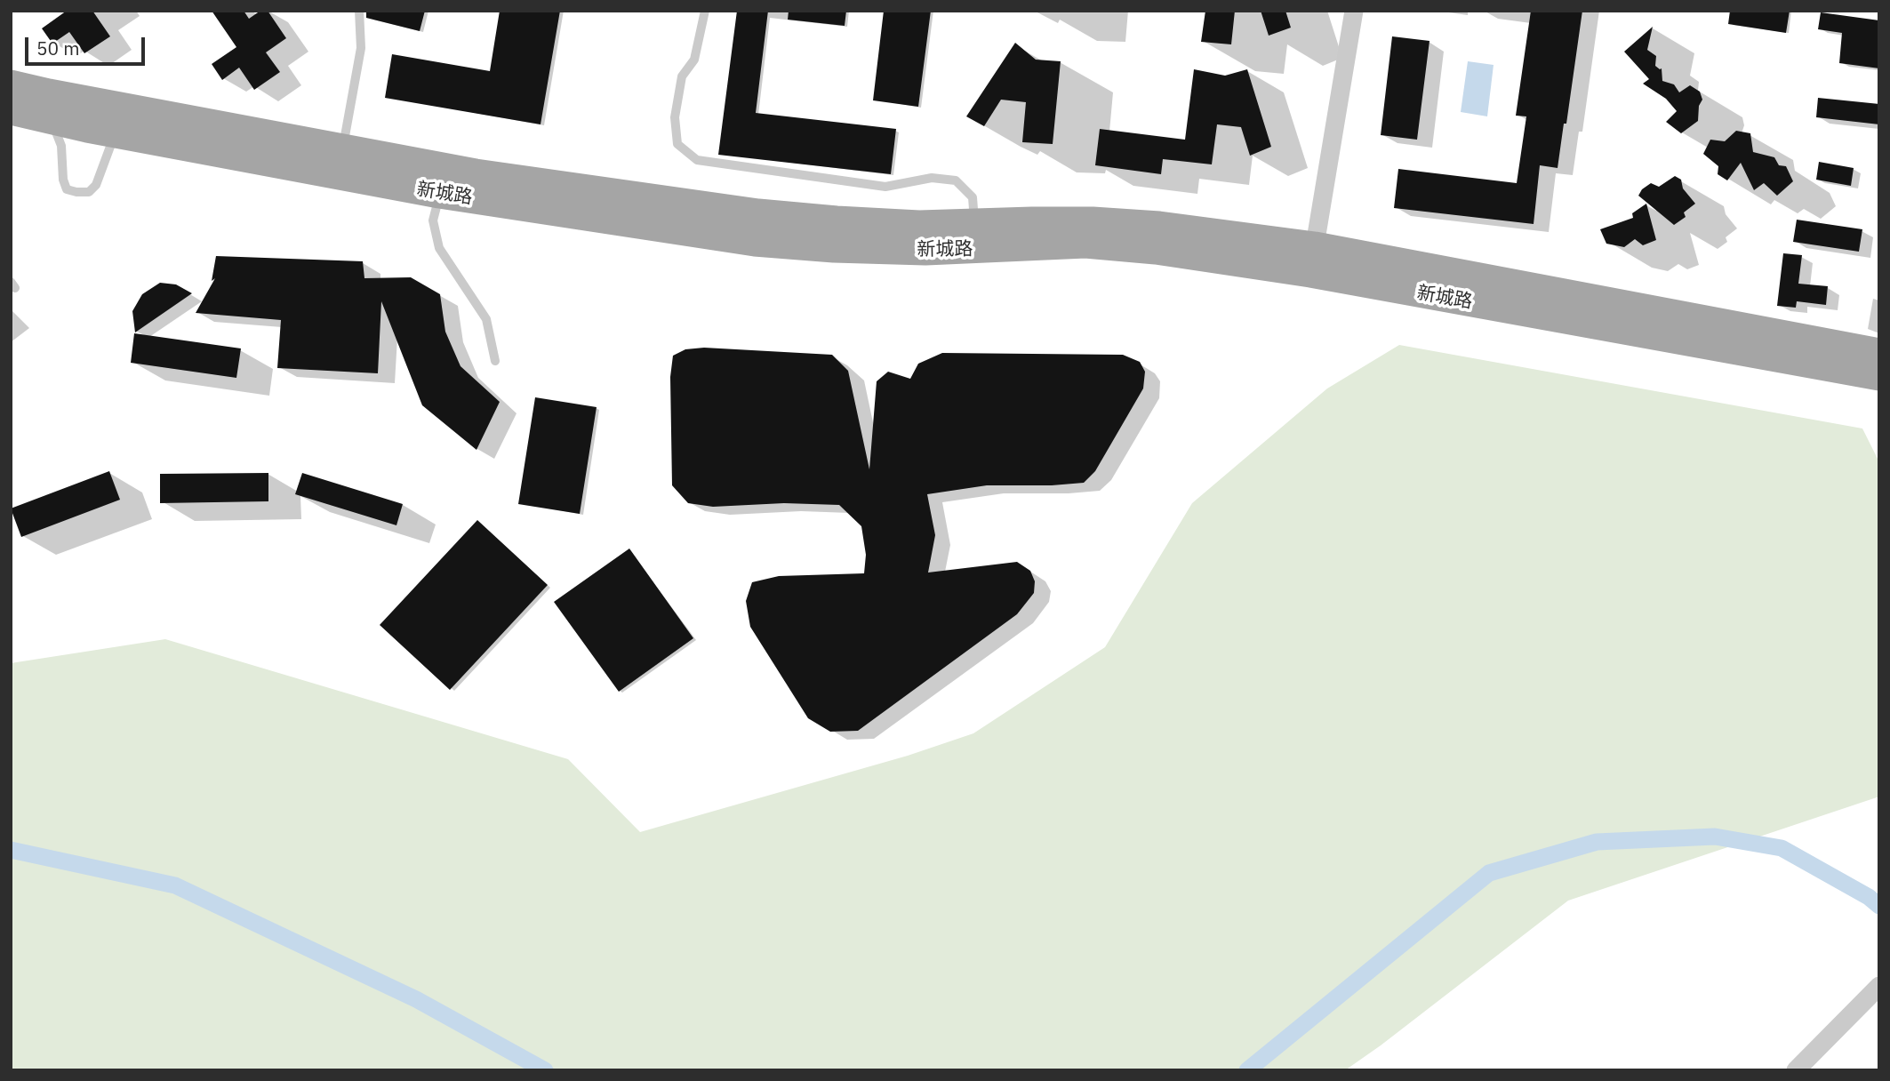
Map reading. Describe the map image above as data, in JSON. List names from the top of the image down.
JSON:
{
  "streets": {
    "main road": ["新城路"]
  },
  "scale_bar": "50 m"
}
